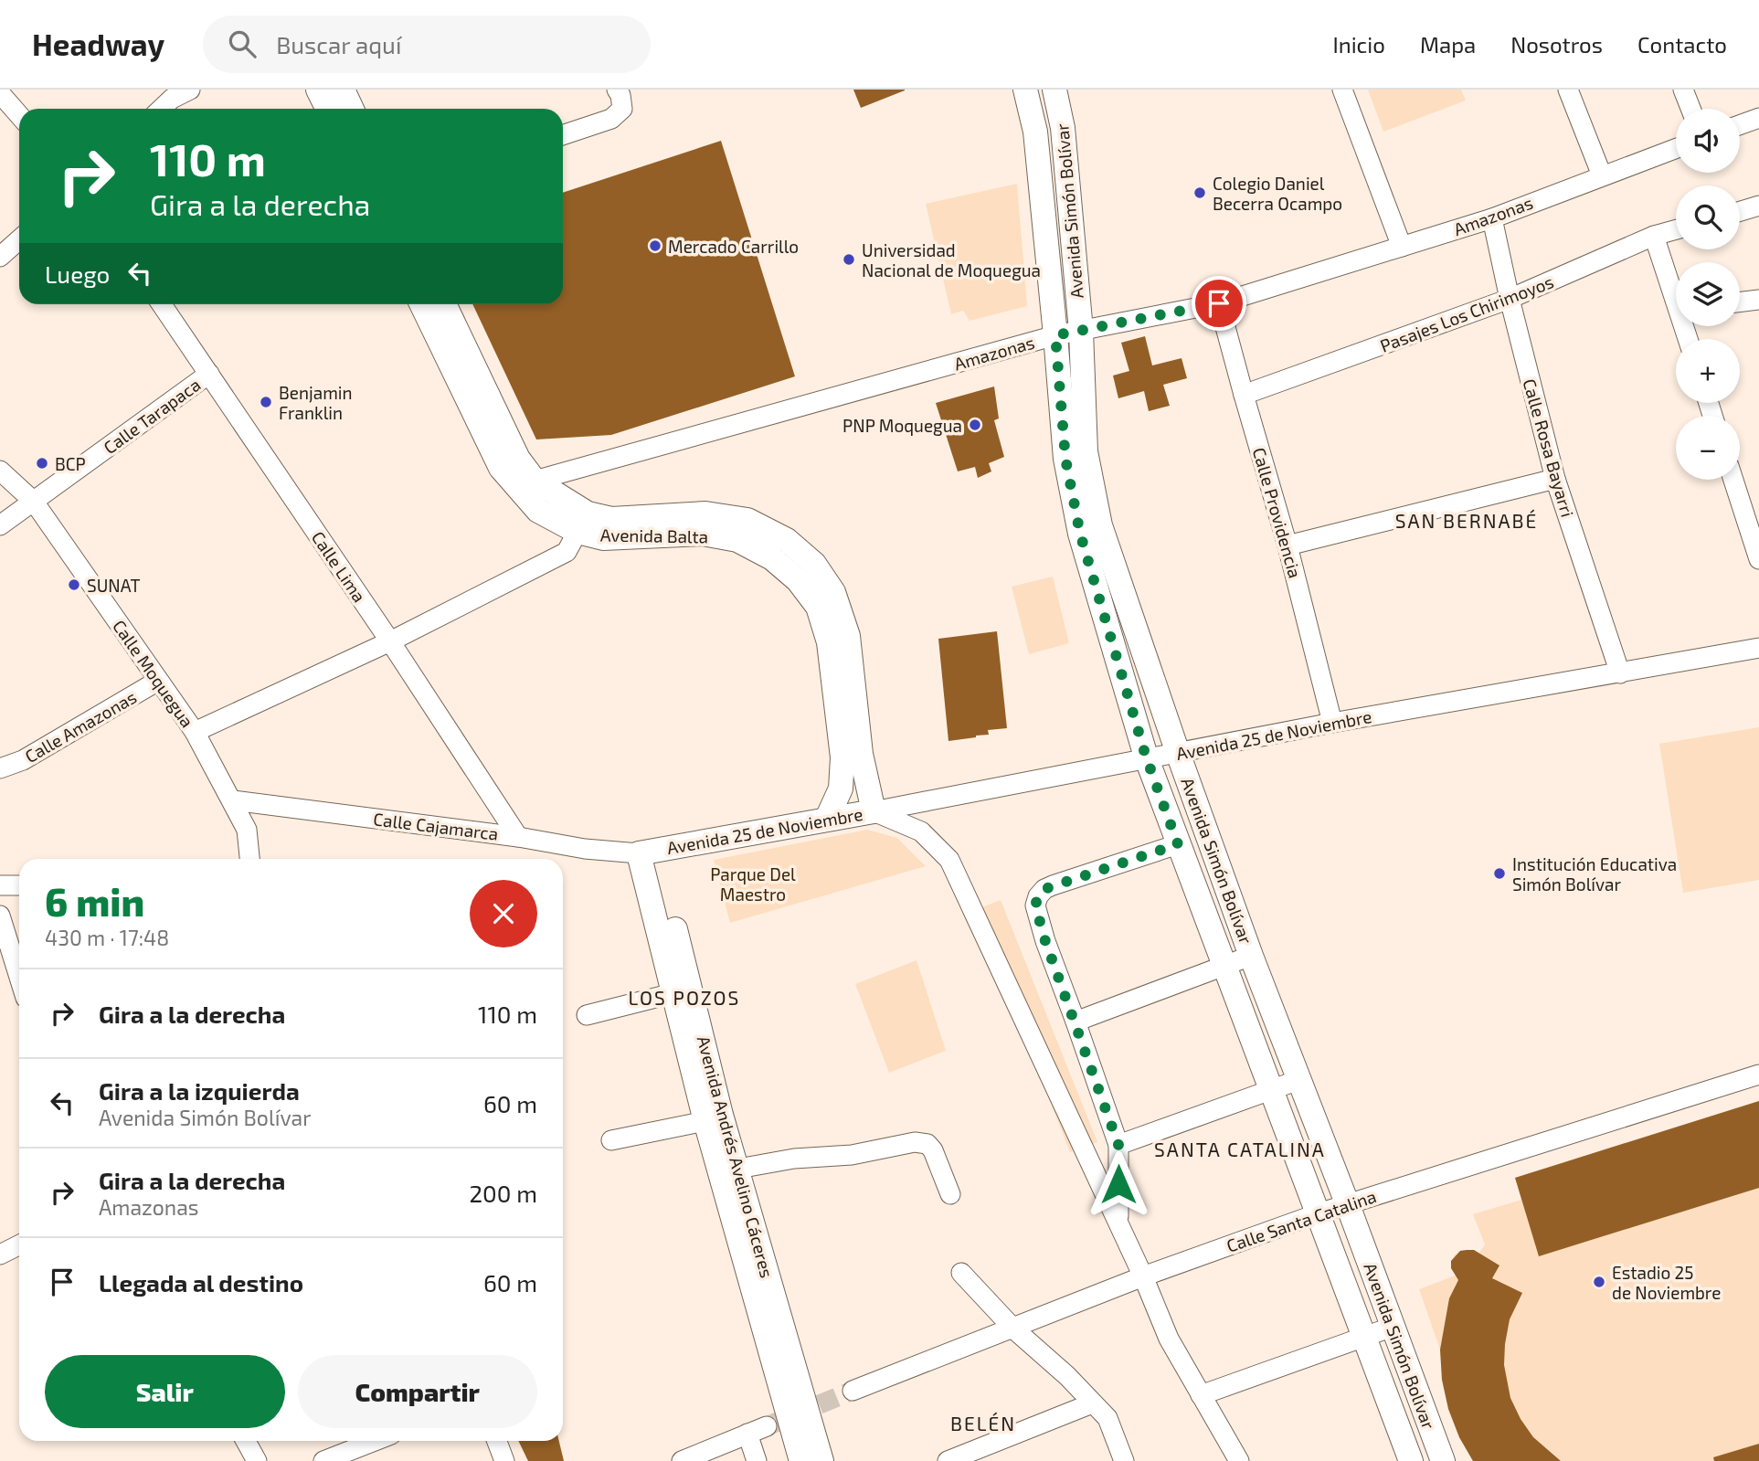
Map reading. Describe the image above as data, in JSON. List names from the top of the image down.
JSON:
{
  "streets": {
    "main road": [
      "Avenida Simón Bolívar",
      "Avenida Balta",
      "Avenida 25 de Noviembre",
      "Avenida Andrés Avelino Cáceres"
    ],
    "street": [
      "Amazonas",
      "Pasajes Los Chirimoyos",
      "Calle Tarapaca",
      "Calle Rosa Bayarri",
      "Calle Providencia",
      "Calle Lima",
      "Calle Moquegua",
      "Calle Amazonas",
      "Calle Cajamarca",
      "Calle Santa Catalina"
    ]
  },
  "crossings": [
    ["Avenida Simón Bolívar", "Amazonas"],
    ["Avenida Simón Bolívar", "Avenida 25 de Noviembre"],
    ["Avenida Simón Bolívar", "Calle Santa Catalina"],
    ["Amazonas", "Calle Rosa Bayarri"],
    ["Amazonas", "Calle Providencia"],
    ["Amazonas", "Avenida Balta"],
    ["Pasajes Los Chirimoyos", "Calle Rosa Bayarri"],
    ["Pasajes Los Chirimoyos", "Calle Providencia"],
    ["Calle Tarapaca", "Calle Lima"],
    ["Calle Tarapaca", "Calle Moquegua"],
    ["Calle Rosa Bayarri", "Avenida 25 de Noviembre"],
    ["Calle Providencia", "Avenida 25 de Noviembre"],
    ["Avenida Balta", "Avenida 25 de Noviembre"],
    ["Calle Lima", "Calle Cajamarca"],
    ["Calle Moquegua", "Calle Amazonas"],
    ["Calle Moquegua", "Calle Cajamarca"],
    ["Avenida 25 de Noviembre", "Calle Cajamarca"],
    ["Avenida 25 de Noviembre", "Avenida Andrés Avelino Cáceres"],
    ["Calle Cajamarca", "Avenida Andrés Avelino Cáceres"]
  ],
  "districts": [
    "SAN BERNABÉ",
    "LOS POZOS",
    "SANTA CATALINA",
    "BELÉN"
  ],
  "parks": ["Parque Del Maestro"],
  "places": [
    "Colegio Daniel Becerra Ocampo",
    "Mercado Carrillo",
    "Universidad Nacional de Moquegua",
    "Benjamin Franklin",
    "PNP Moquegua",
    "BCP",
    "SUNAT",
    "Institución Educativa Simón Bolívar",
    "Estadio 25 de Noviembre"
  ],
  "page": {
    "header": "Headway",
    "search": "Buscar aquí",
    "nav": [
      "Inicio",
      "Mapa",
      "Nosotros",
      "Contacto"
    ],
    "map_buttons": ["+", "−"],
    "turn": ["110 m", "Gira a la derecha"],
    "then": "Luego",
    "heading": ["6 min", "430 m · 17:48"],
    "list": [
      {
        "name": "Gira a la derecha",
        "value": "110 m"
      },
      {
        "name": "Gira a la izquierda",
        "note": "Avenida Simón Bolívar",
        "value": "60 m"
      },
      {
        "name": "Gira a la derecha",
        "note": "Amazonas",
        "value": "200 m"
      },
      {
        "name": "Llegada al destino",
        "value": "60 m"
      }
    ],
    "buttons": ["Salir", "Compartir"]
  }
}
